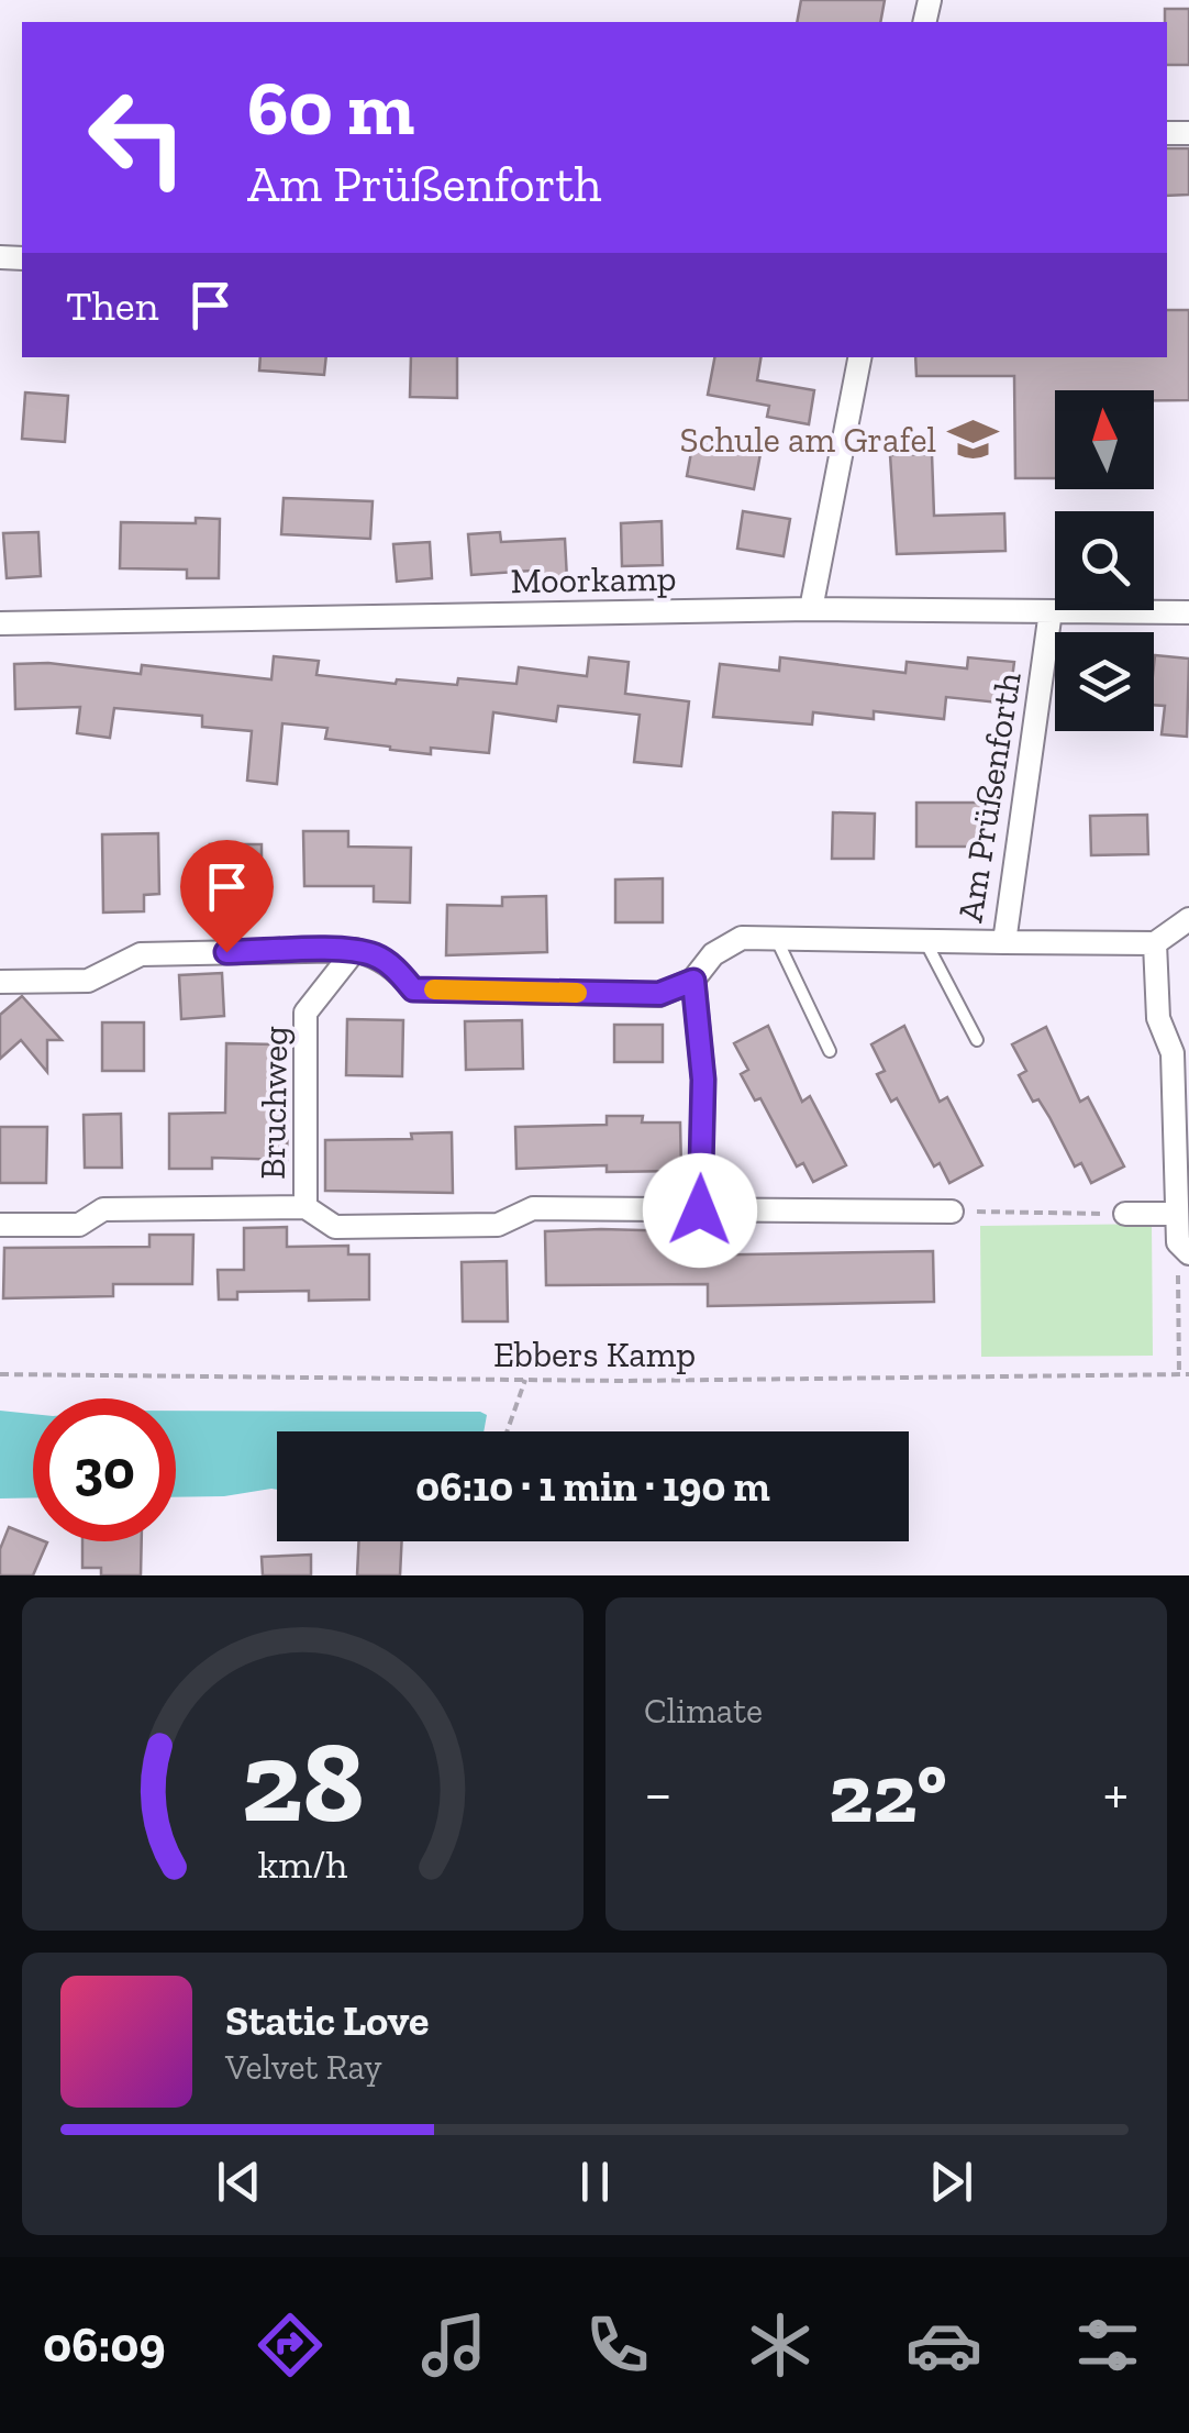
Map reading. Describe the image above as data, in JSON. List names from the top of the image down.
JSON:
{
  "streets": {
    "street": ["Moorkamp", "Am Prüßenforth", "Bruchweg"],
    "path": ["Ebbers Kamp"]
  },
  "crossings": [
    ["Moorkamp", "Am Prüßenforth"]
  ],
  "places": {
    "school or university": ["Schule am Grafel"]
  },
  "north": "top",
  "page": {
    "turn": ["60 m", "Am Prüßenforth"],
    "then": "Then",
    "limit": "30",
    "trip": "06:10 · 1 min · 190 m",
    "tile": "Climate",
    "heat": ["−", "22°", "+"],
    "song": ["Static Love", "Velvet Ray"],
    "tabs": "06:09",
    "gauge": ["28", "km/h"]
  }
}
